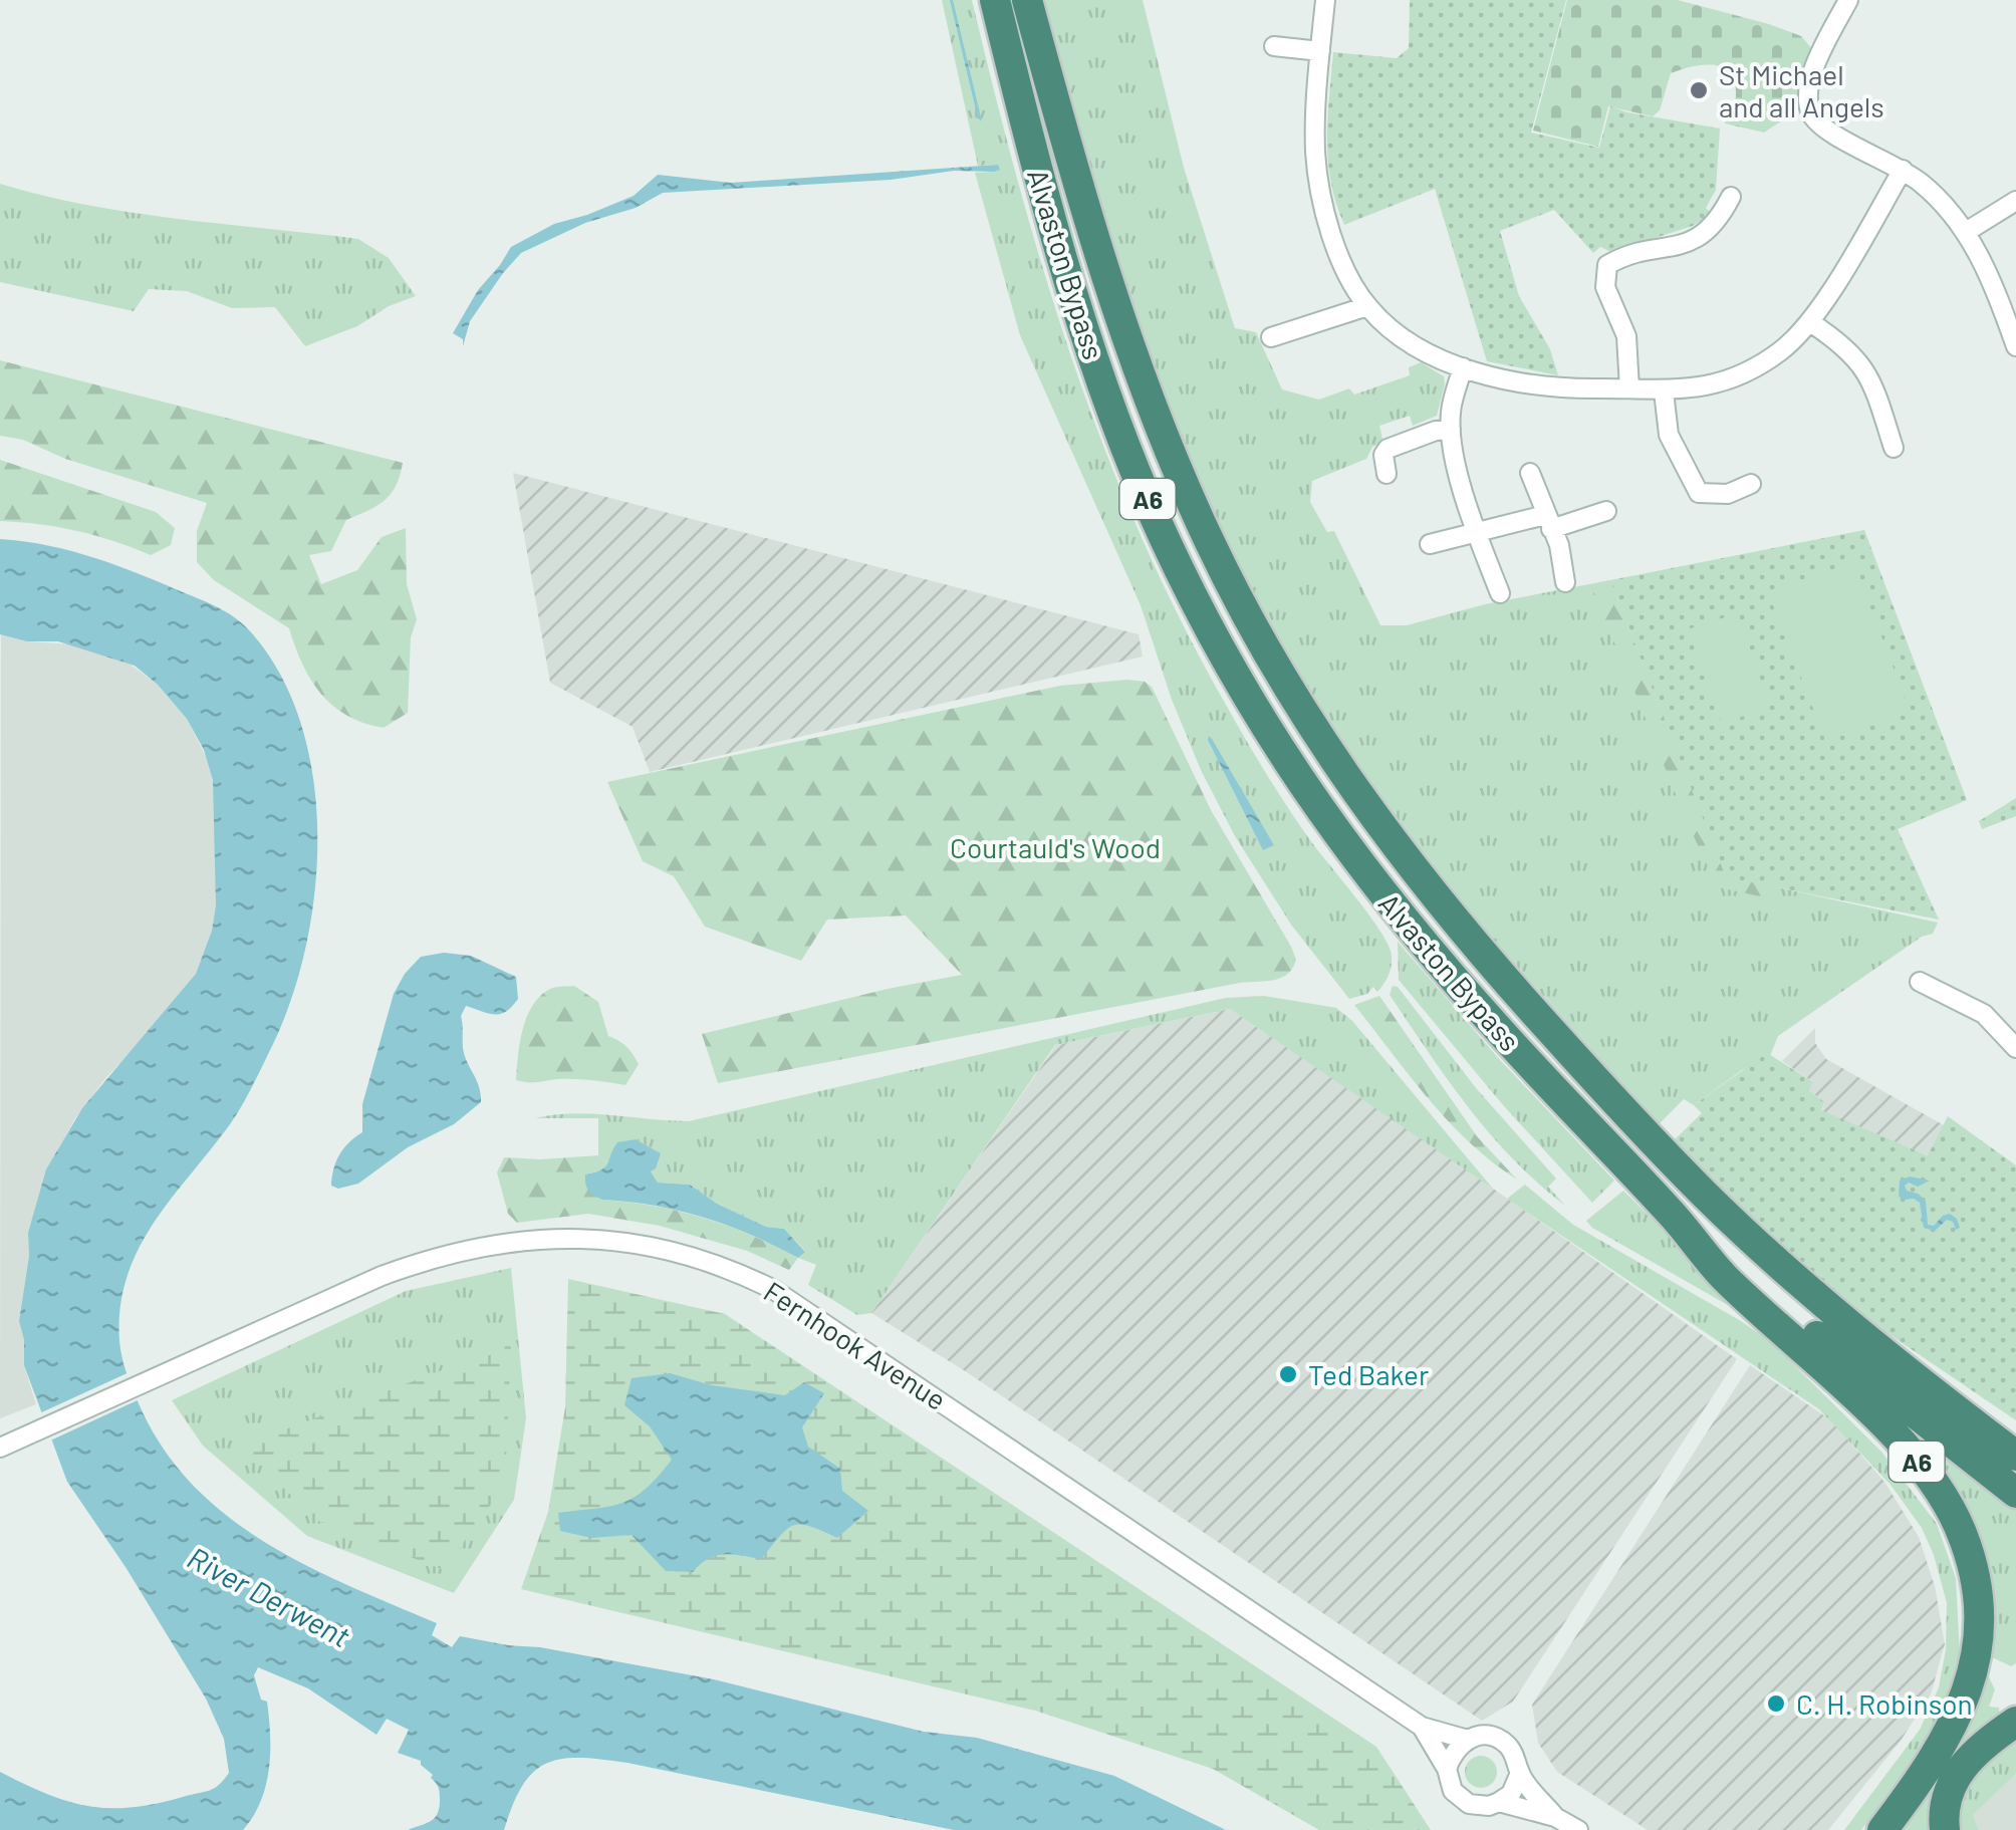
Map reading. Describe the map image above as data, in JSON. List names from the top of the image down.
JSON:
{
  "streets": {
    "highway": ["Alvaston Bypass", "A6"],
    "street": ["Fernhook Avenue"]
  },
  "crossings": [
    ["Alvaston Bypass", "A6"]
  ],
  "water": ["River Derwent"],
  "parks": ["Courtauld's Wood"],
  "places": ["St Michael and all Angels", "Ted Baker", "C. H. Robinson"]
}
